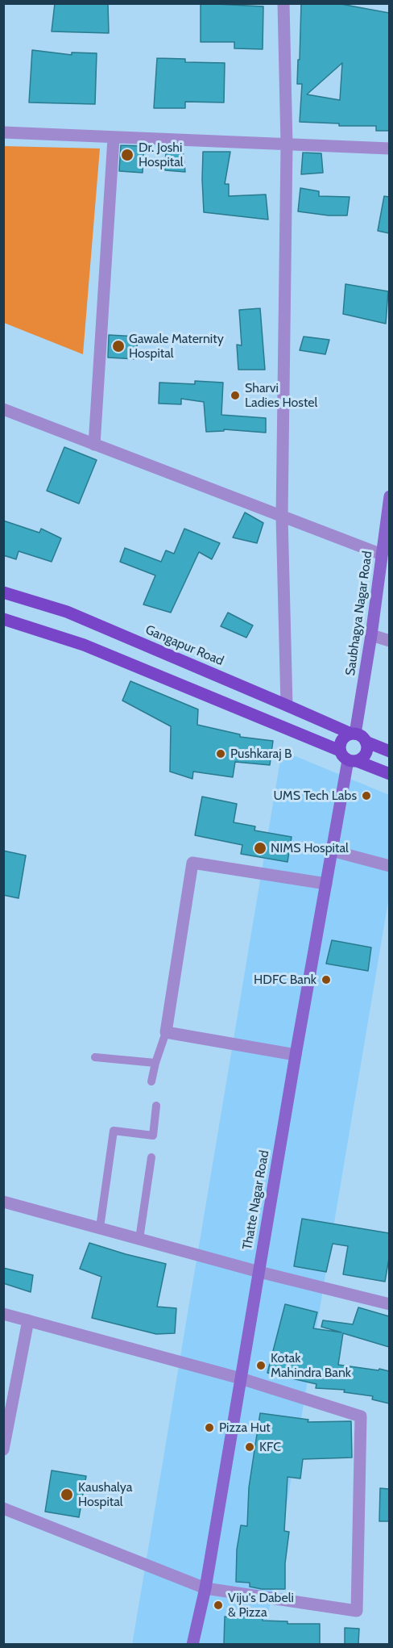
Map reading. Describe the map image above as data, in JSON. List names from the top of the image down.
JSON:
{
  "streets": {
    "main road": ["Gangapur Road"],
    "street": ["Saubhagya Nagar Road", "Thatte Nagar Road"]
  },
  "crossings": [
    ["Saubhagya Nagar Road", "Gangapur Road"],
    ["Saubhagya Nagar Road", "Thatte Nagar Road"],
    ["Gangapur Road", "Thatte Nagar Road"]
  ],
  "places": [
    "Dr. Joshi Hospital",
    "Gawale Maternity Hospital",
    "Sharvi Ladies Hostel",
    "Pushkaraj B",
    "UMS Tech Labs",
    "NIMS Hospital",
    "HDFC Bank",
    "Kotak Mahindra Bank",
    "Pizza Hut",
    "KFC",
    "Kaushalya Hospital",
    "Viju's Dabeli & Pizza"
  ]
}
